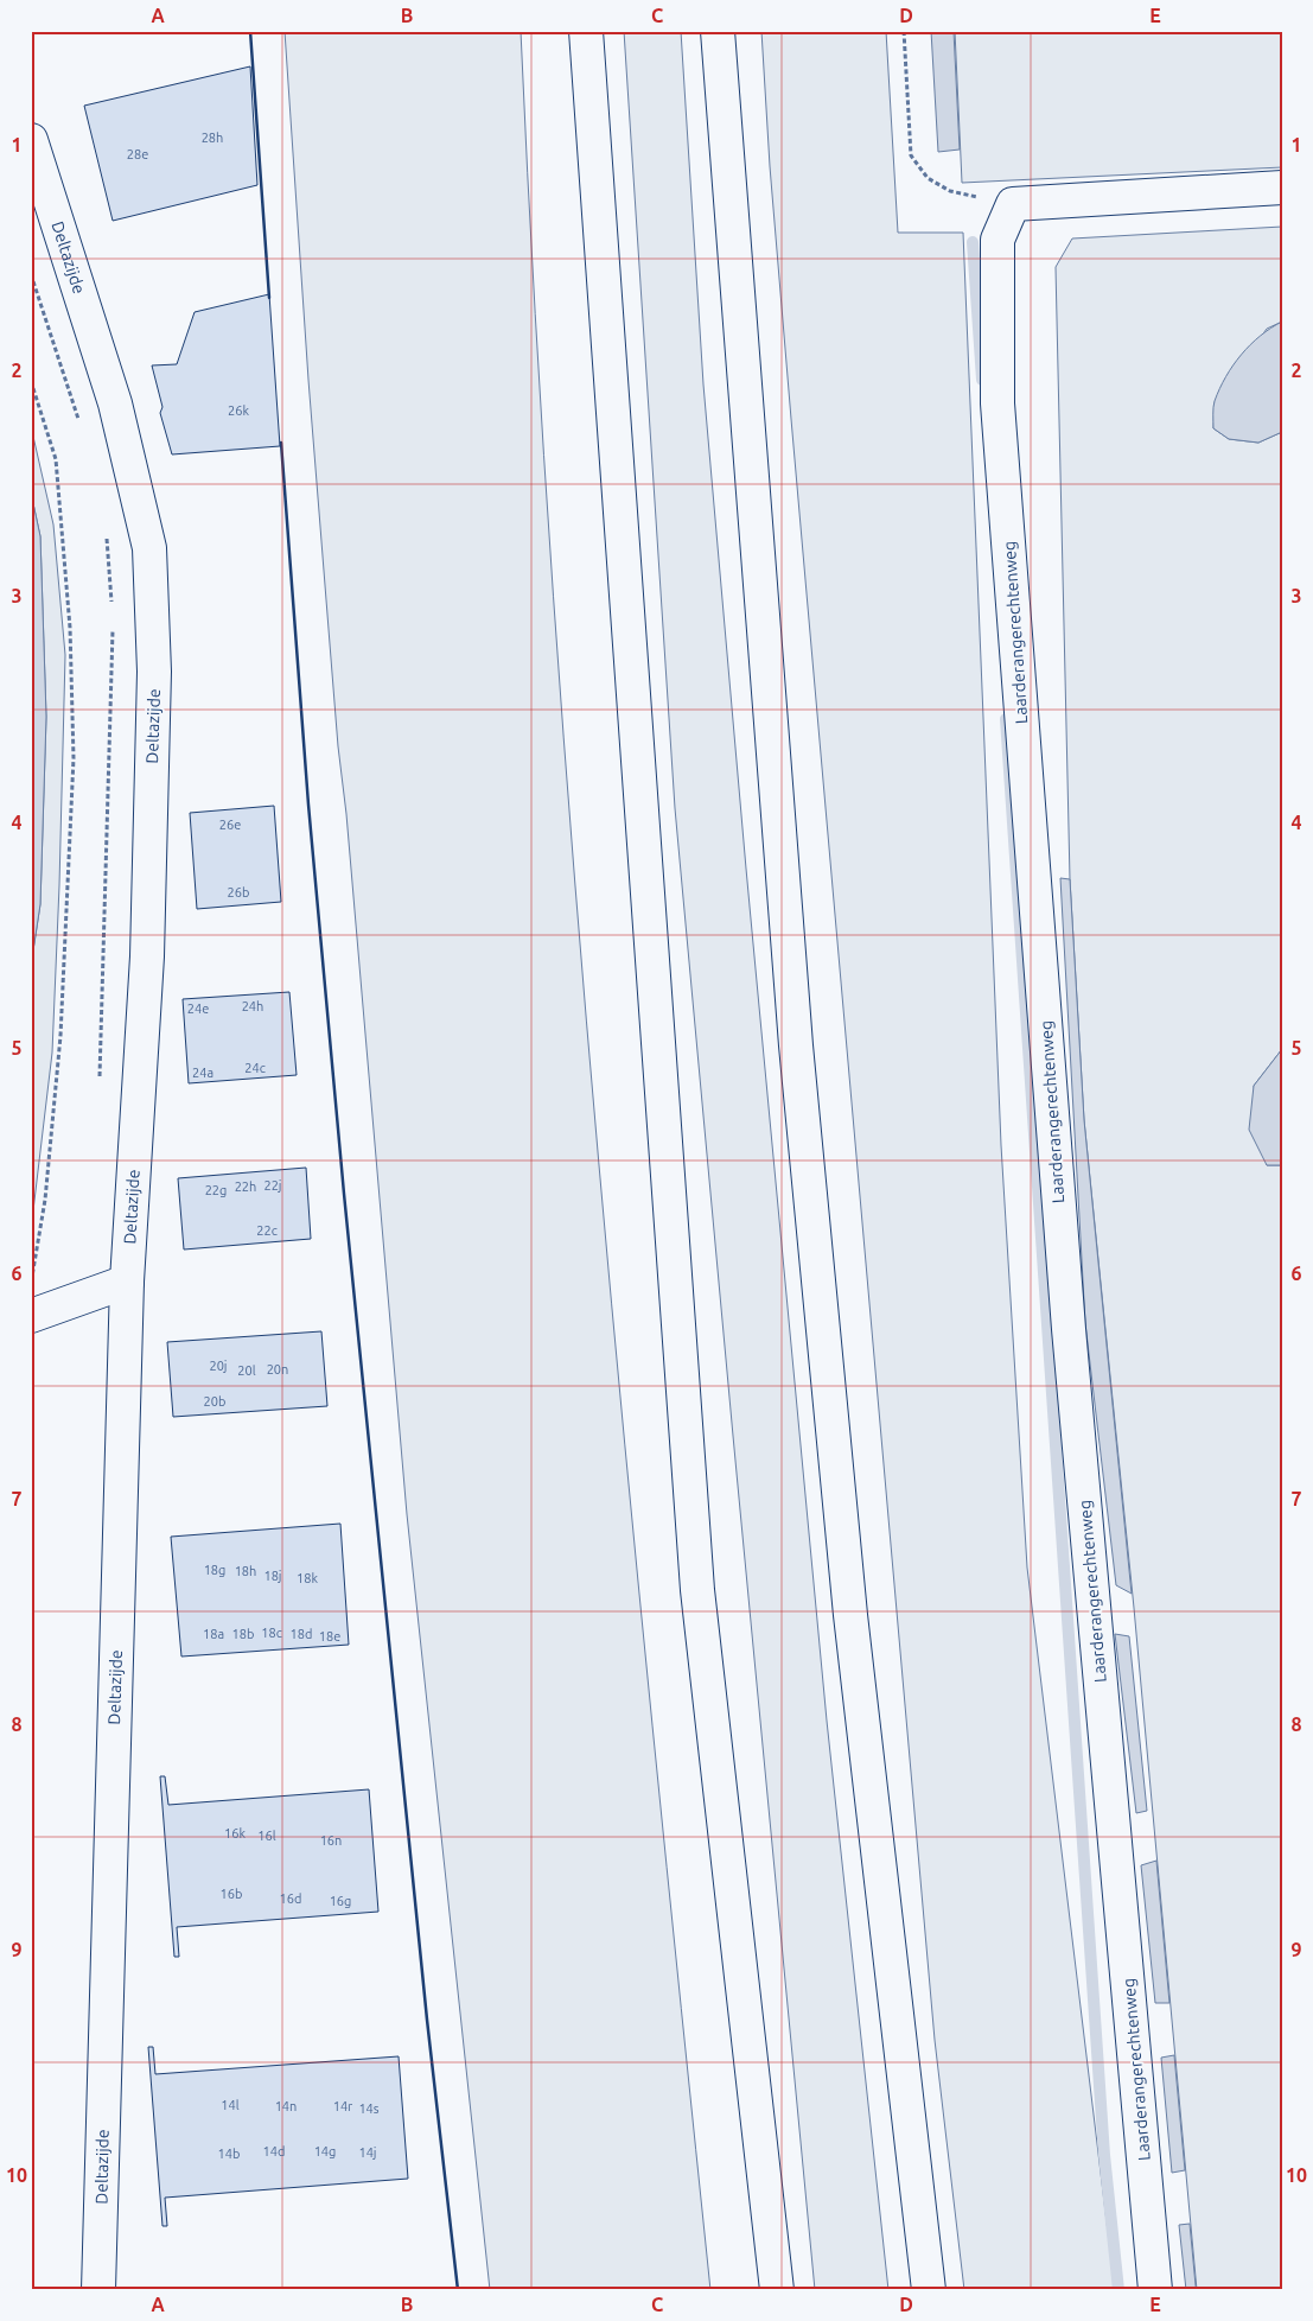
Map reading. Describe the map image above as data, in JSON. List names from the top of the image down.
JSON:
{
  "streets": {
    "main road": ["Deltazijde", "Laarderangerechtenweg"]
  },
  "house_numbers": [
    "28h",
    "28e",
    "26k",
    "26e",
    "26b",
    "24h",
    "24e",
    "24c",
    "24a",
    "22j",
    "22h",
    "22g",
    "22c",
    "20j",
    "20n",
    "20l",
    "20b",
    "18g",
    "18h",
    "18j",
    "18k",
    "18c",
    "18a",
    "18b",
    "18d",
    "18e",
    "16k",
    "16l",
    "16n",
    "16b",
    "16d",
    "16g",
    "14l",
    "14n",
    "14r",
    "14s",
    "14d",
    "14g",
    "14j",
    "14b"
  ],
  "grid": {
    "columns": [
      "A",
      "B",
      "C",
      "D",
      "E"
    ],
    "rows": [
      "1",
      "2",
      "3",
      "4",
      "5",
      "6",
      "7",
      "8",
      "9",
      "10"
    ]
  }
}
